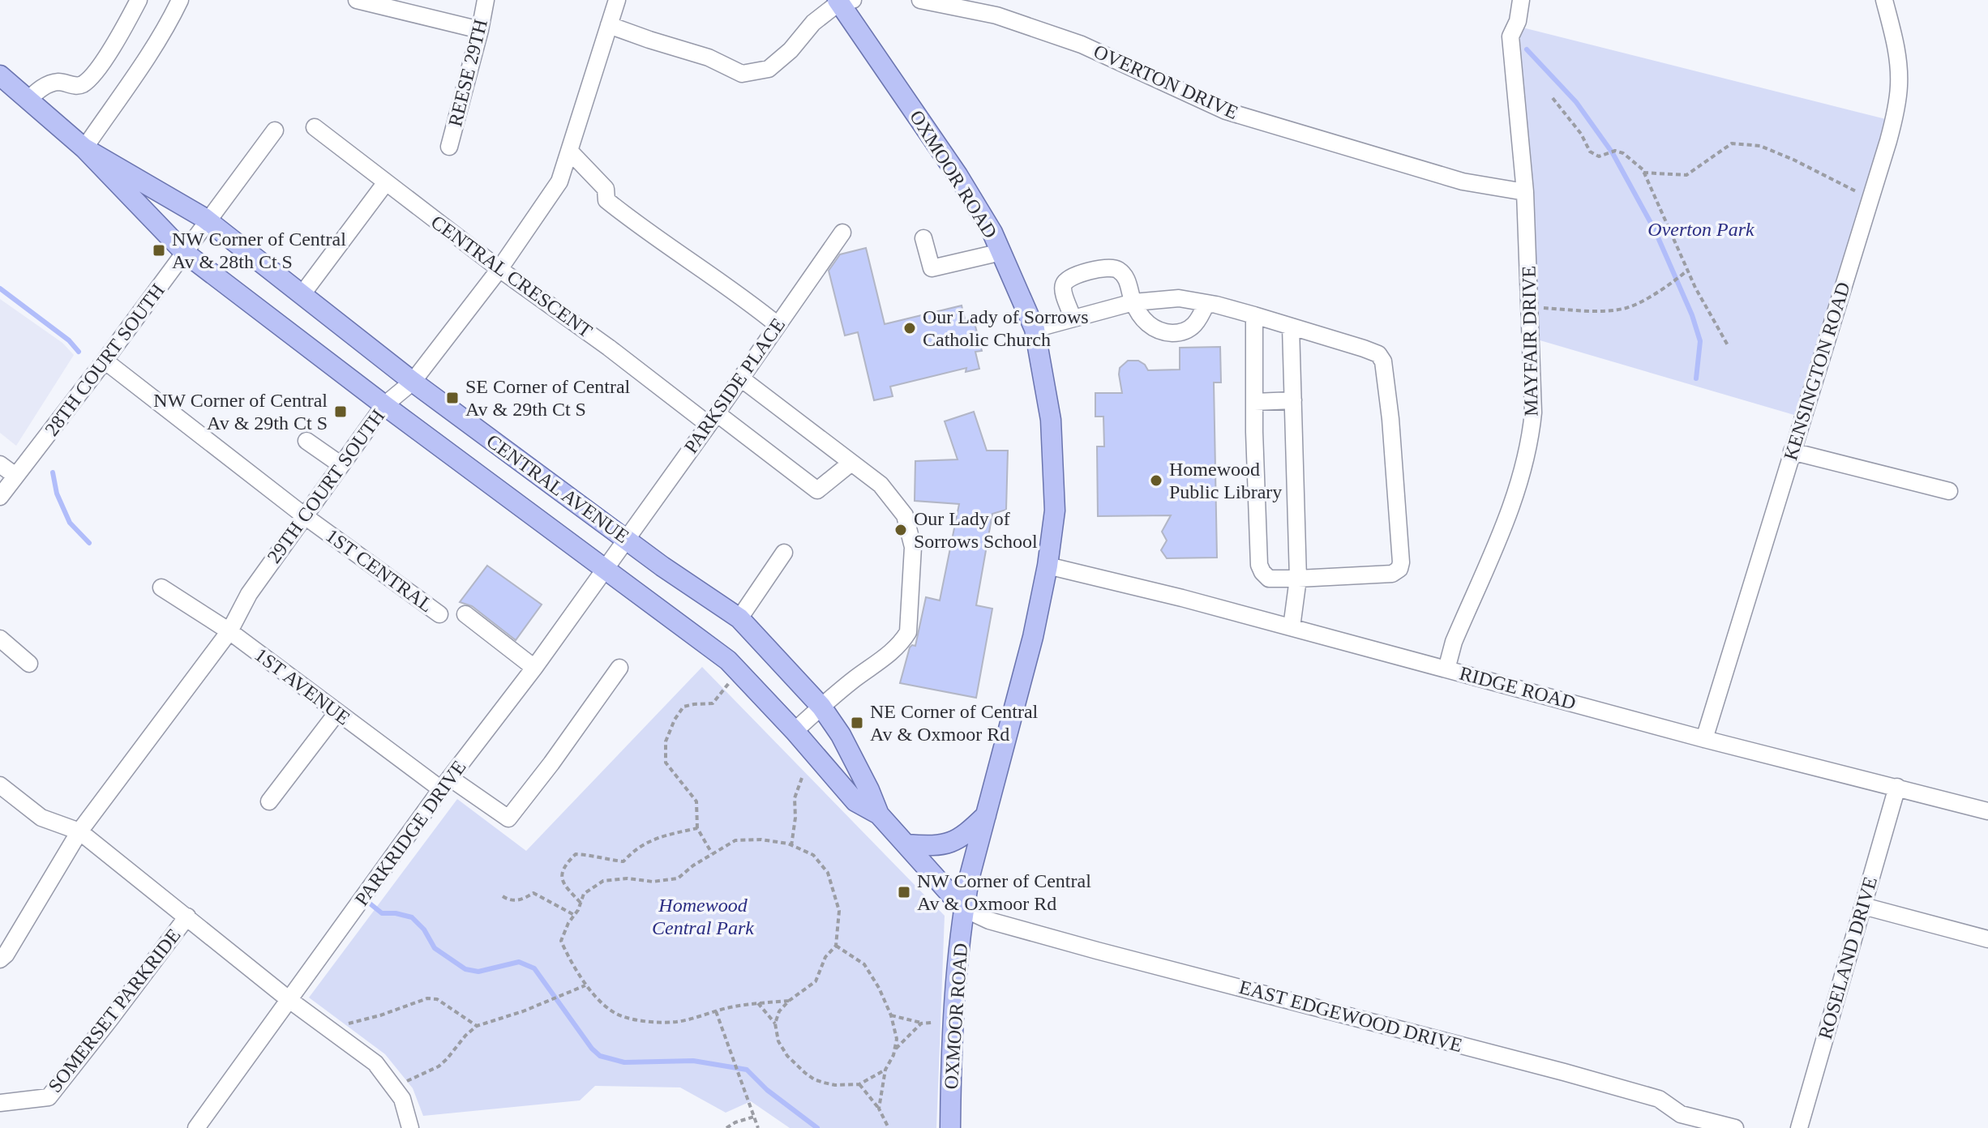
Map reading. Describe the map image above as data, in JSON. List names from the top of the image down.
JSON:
{
  "streets": {
    "main road": ["OXMOOR ROAD", "CENTRAL AVENUE"],
    "street": [
      "REESE 29TH",
      "OVERTON DRIVE",
      "CENTRAL CRESCENT",
      "MAYFAIR DRIVE",
      "28TH COURT SOUTH",
      "KENSINGTON ROAD",
      "PARKSIDE PLACE",
      "29TH COURT SOUTH",
      "1ST CENTRAL",
      "1ST AVENUE",
      "RIDGE ROAD",
      "PARKRIDGE DRIVE",
      "ROSELAND DRIVE",
      "SOMERSET PARKRIDE",
      "EAST EDGEWOOD DRIVE"
    ]
  },
  "crossings": [
    ["OVERTON DRIVE", "MAYFAIR DRIVE"],
    ["OXMOOR ROAD", "CENTRAL AVENUE"],
    ["OXMOOR ROAD", "RIDGE ROAD"],
    ["OXMOOR ROAD", "EAST EDGEWOOD DRIVE"],
    ["CENTRAL CRESCENT", "PARKSIDE PLACE"],
    ["CENTRAL CRESCENT", "29TH COURT SOUTH"],
    ["MAYFAIR DRIVE", "RIDGE ROAD"],
    ["28TH COURT SOUTH", "CENTRAL AVENUE"],
    ["28TH COURT SOUTH", "1ST CENTRAL"],
    ["KENSINGTON ROAD", "RIDGE ROAD"],
    ["PARKSIDE PLACE", "CENTRAL AVENUE"],
    ["PARKSIDE PLACE", "PARKRIDGE DRIVE"],
    ["29TH COURT SOUTH", "CENTRAL AVENUE"],
    ["29TH COURT SOUTH", "1ST CENTRAL"],
    ["29TH COURT SOUTH", "1ST AVENUE"],
    ["CENTRAL AVENUE", "PARKRIDGE DRIVE"],
    ["CENTRAL AVENUE", "EAST EDGEWOOD DRIVE"],
    ["1ST AVENUE", "PARKRIDGE DRIVE"],
    ["RIDGE ROAD", "ROSELAND DRIVE"]
  ],
  "parks": ["Overton Park", "Homewood Central Park"],
  "places": {
    "transit": [
      "NW Corner of Central Av & 28th Ct S",
      "SE Corner of Central Av & 29th Ct S",
      "NW Corner of Central Av & 29th Ct S",
      "NE Corner of Central Av & Oxmoor Rd",
      "NW Corner of Central Av & Oxmoor Rd"
    ],
    "other": ["Our Lady of Sorrows Catholic Church", "Homewood Public Library", "Our Lady of Sorrows School"]
  }
}
